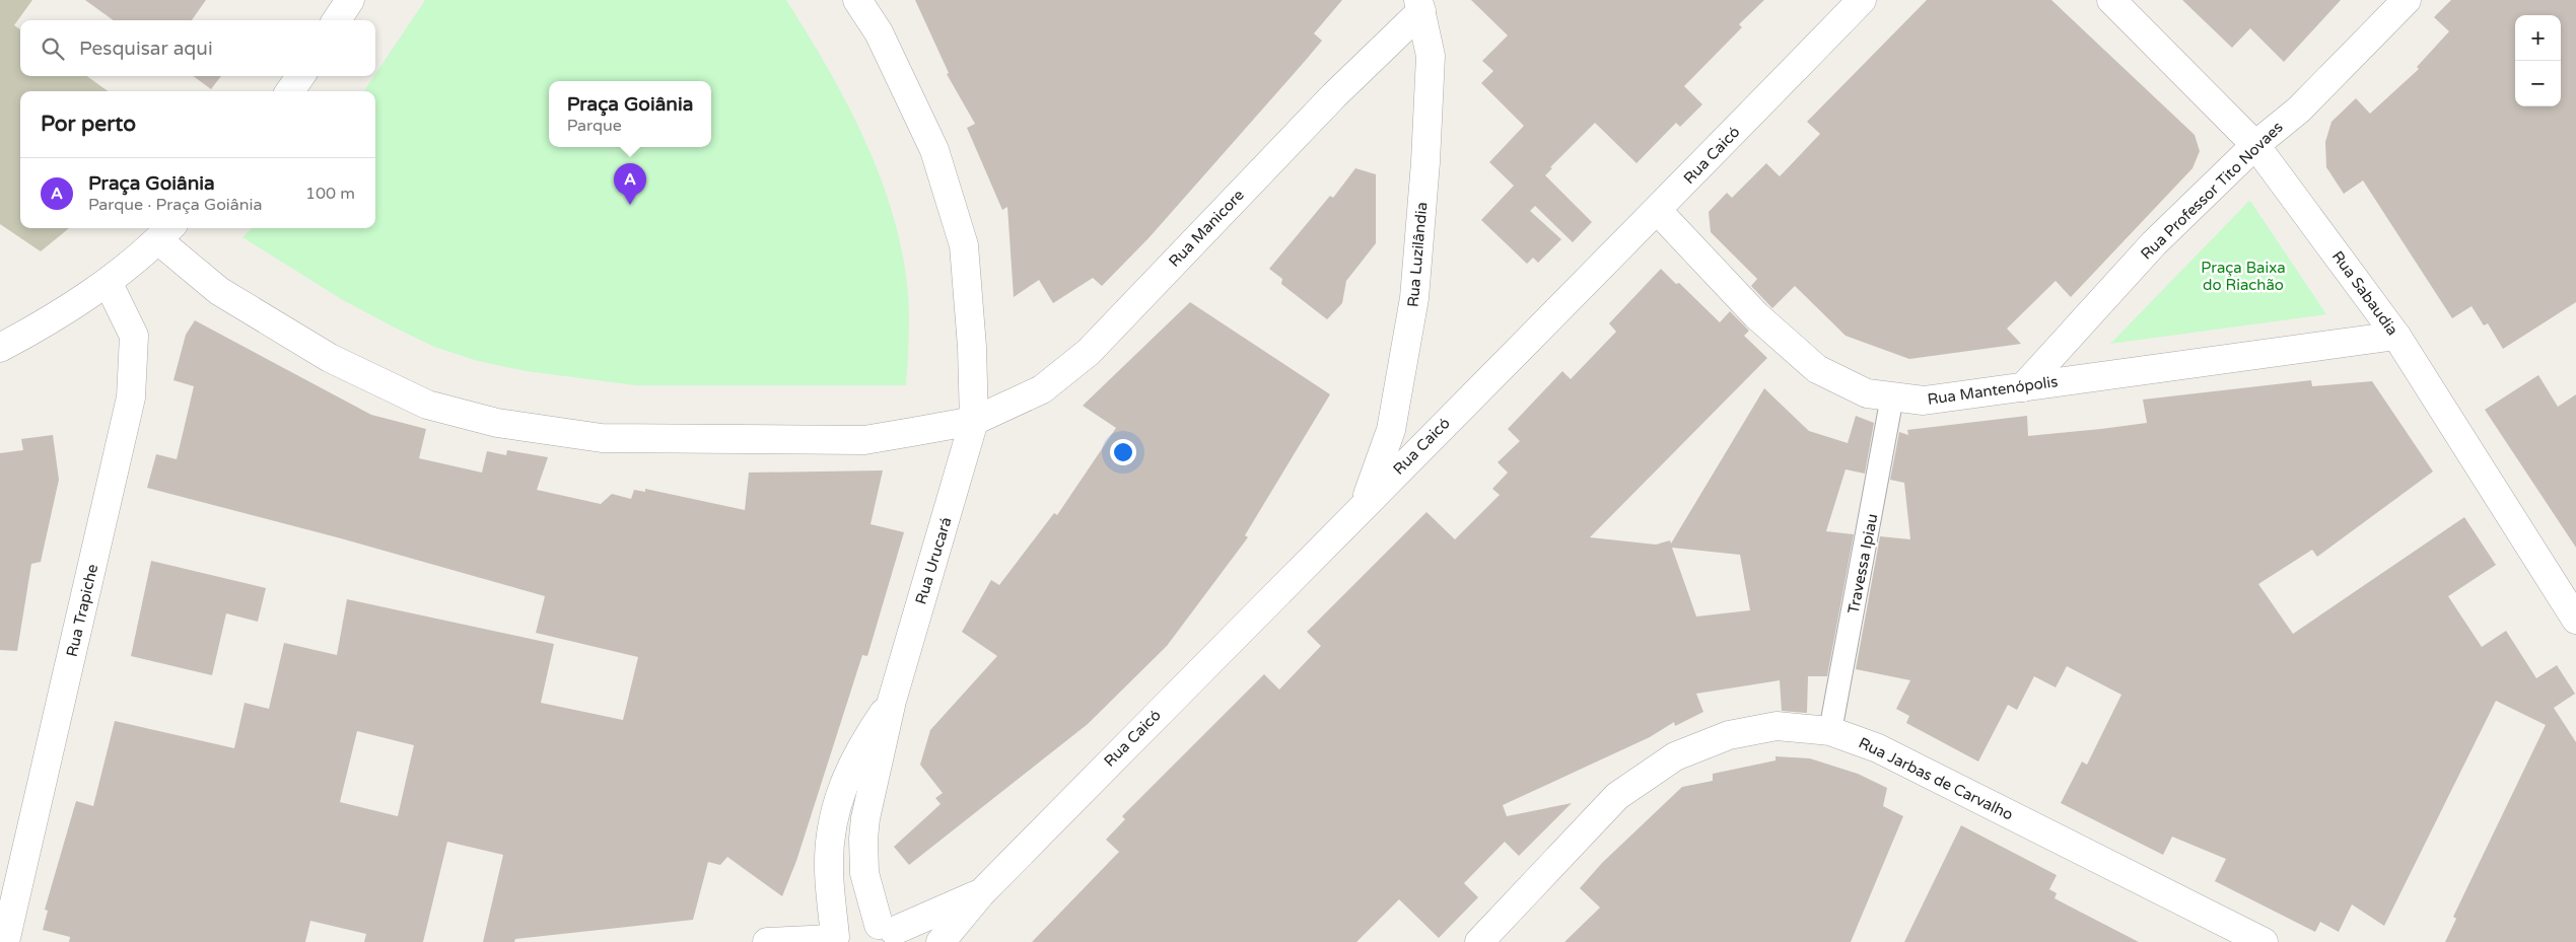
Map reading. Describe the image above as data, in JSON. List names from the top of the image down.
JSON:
{
  "streets": {
    "street": [
      "Rua Caicó",
      "Rua Professor Tito Novaes",
      "Rua Manicore",
      "Rua Luzilândia",
      "Rua Sabaudia",
      "Rua Mantenópolis",
      "Rua Urucará",
      "Rua Trapiche",
      "Rua Jarbas de Carvalho"
    ],
    "lane": ["Travessa Ipiau"]
  },
  "crossings": [
    ["Rua Caicó", "Rua Luzilândia"],
    ["Rua Caicó", "Rua Mantenópolis"],
    ["Rua Caicó", "Rua Urucará"],
    ["Rua Professor Tito Novaes", "Rua Sabaudia"],
    ["Rua Professor Tito Novaes", "Rua Mantenópolis"],
    ["Rua Manicore", "Rua Luzilândia"],
    ["Rua Manicore", "Rua Urucará"],
    ["Rua Sabaudia", "Rua Mantenópolis"],
    ["Rua Mantenópolis", "Travessa Ipiau"],
    ["Travessa Ipiau", "Rua Jarbas de Carvalho"]
  ],
  "parks": ["Praça Baixa do Riachão"],
  "page": {
    "map_buttons": ["+", "−"],
    "search": "Pesquisar aqui",
    "popup": ["Praça Goiânia", "Parque"],
    "heading": "Por perto",
    "list": [
      {
        "mark": "A",
        "name": "Praça Goiânia",
        "note": "Parque · Praça Goiânia",
        "value": "100 m"
      }
    ],
    "pins": "A"
  }
}
